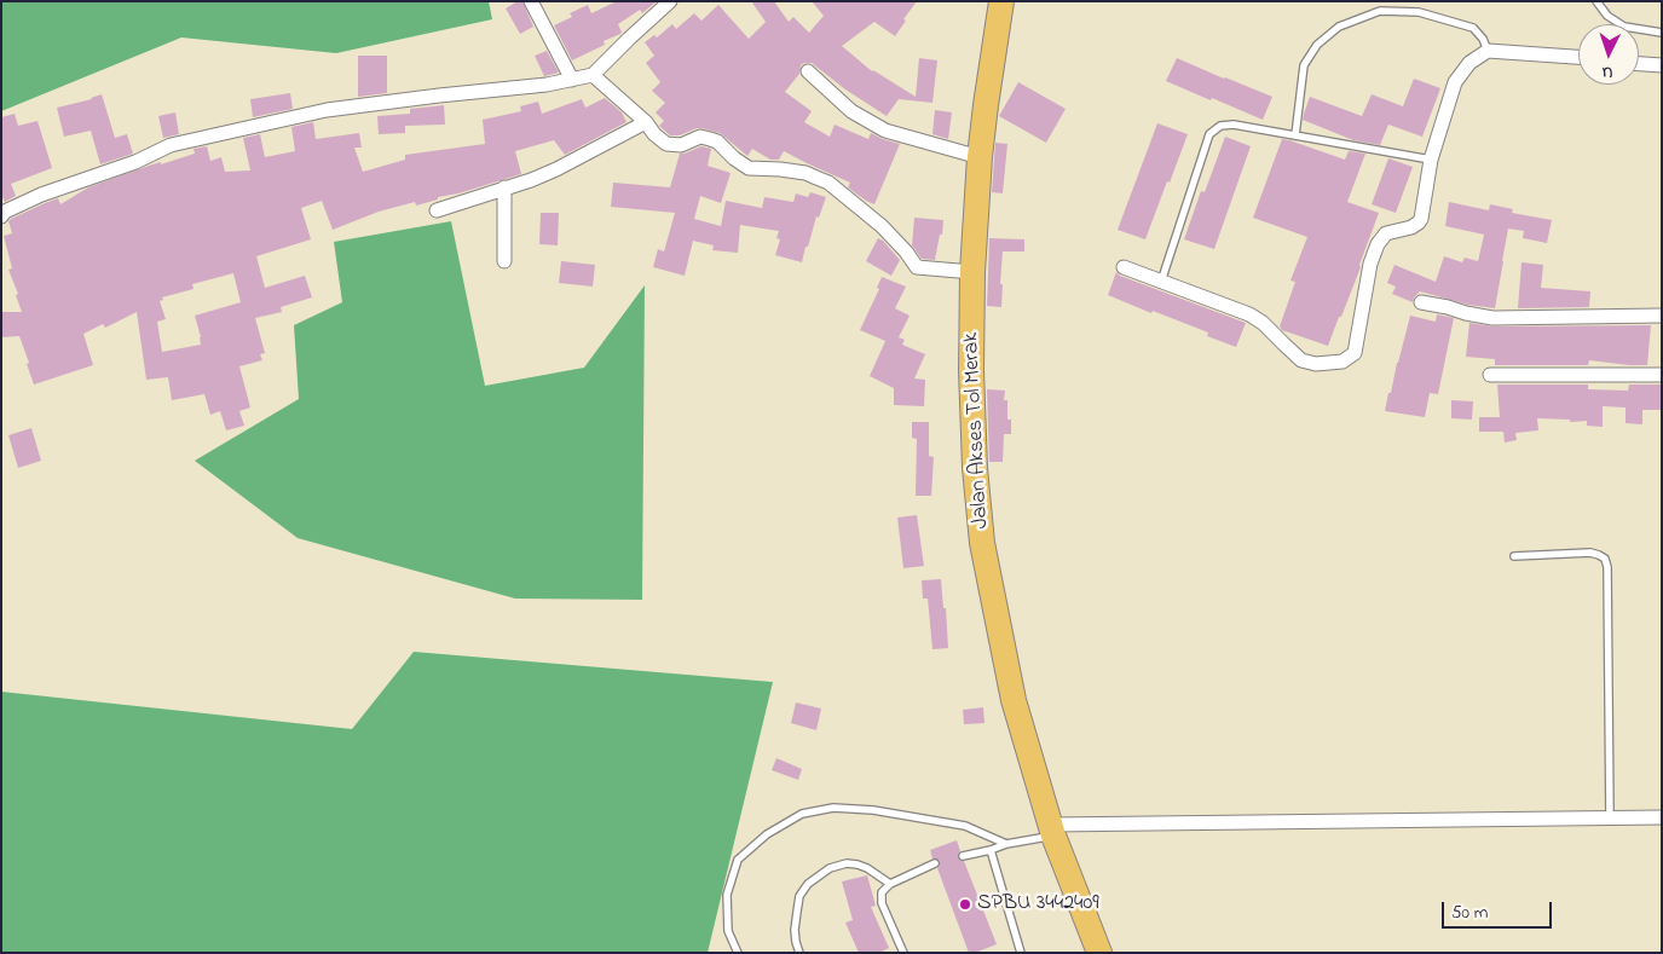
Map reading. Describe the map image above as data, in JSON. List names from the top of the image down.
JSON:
{
  "streets": {
    "highway": ["Jalan Akses Tol Merak"]
  },
  "places": ["SPBU 3442409"],
  "scale_bar": "50 m",
  "north": "bottom"
}
